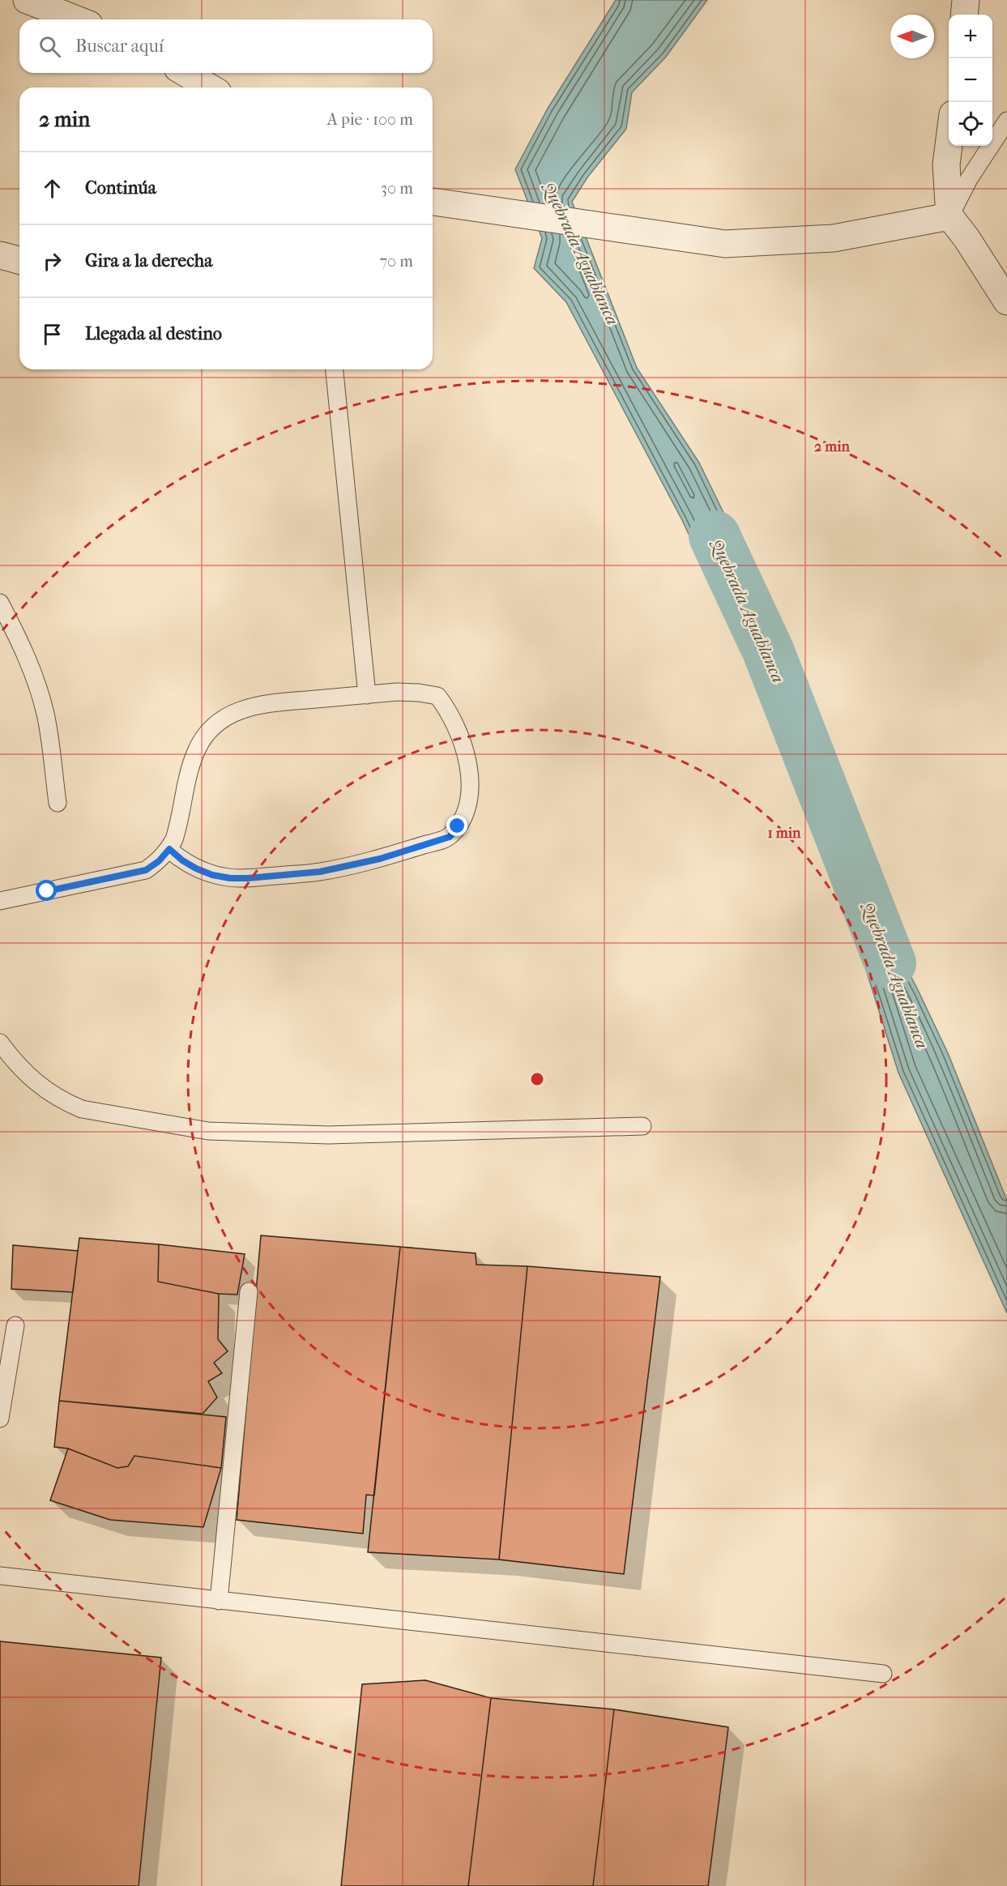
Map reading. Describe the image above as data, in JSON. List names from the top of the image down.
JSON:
{
  "water": ["Quebrada Aguablanca"],
  "north": "left",
  "page": {
    "map_buttons": ["+", "−"],
    "search": "Buscar aquí",
    "heading": ["2 min", "A pie · 100 m"],
    "list": [
      ["Continúa", "30 m"],
      ["Gira a la derecha", "70 m"],
      "Llegada al destino"
    ]
  },
  "rings": ["2 min", "1 min"]
}
